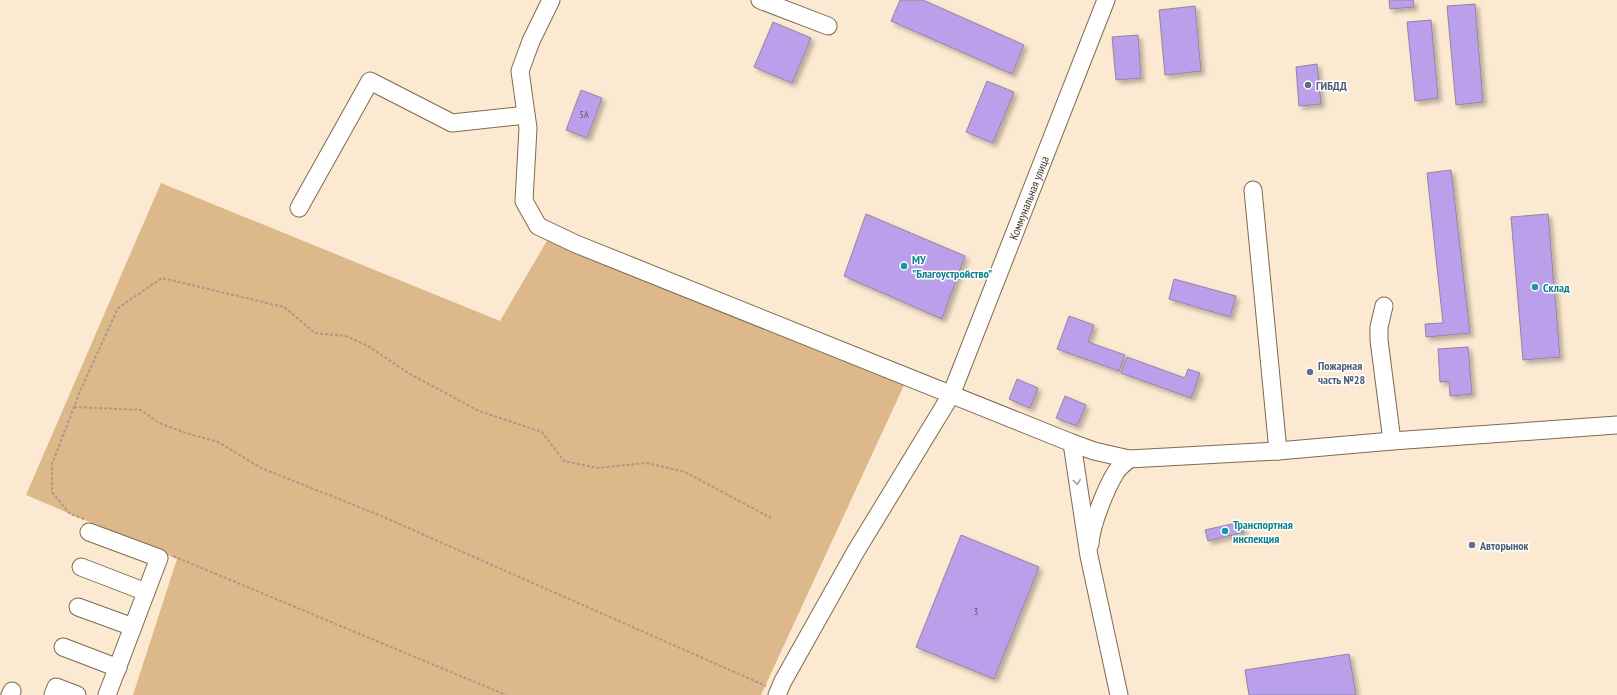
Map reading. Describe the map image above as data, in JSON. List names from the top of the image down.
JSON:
{
  "streets": {
    "street": ["Коммунальная улица"]
  },
  "places": [
    "ГИБДД",
    "МУ \"Благоустройство\"",
    "Склад",
    "Пожарная часть №28",
    "Транспортная инспекция",
    "Авторынок"
  ],
  "house_numbers": ["5А", "3"]
}
